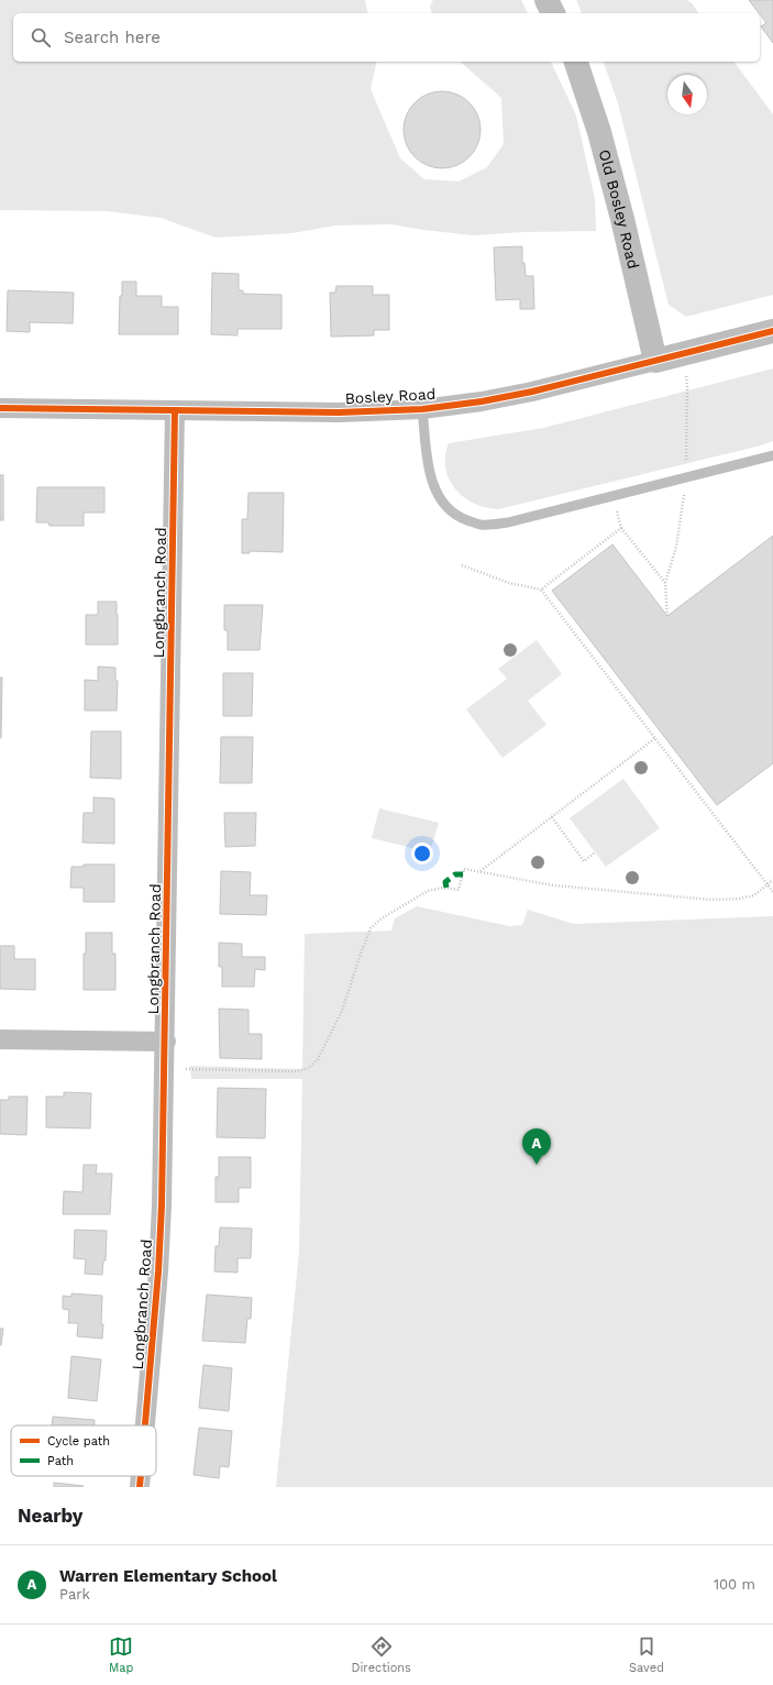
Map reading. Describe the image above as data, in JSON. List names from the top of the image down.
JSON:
{
  "streets": {
    "street": ["Old Bosley Road", "Bosley Road", "Longbranch Road"]
  },
  "crossings": [
    ["Old Bosley Road", "Bosley Road"],
    ["Bosley Road", "Longbranch Road"]
  ],
  "legend": ["Cycle path", "Path"],
  "north": "bottom",
  "page": {
    "search": "Search here",
    "pins": "A",
    "heading": "Nearby",
    "list": [
      {
        "mark": "A",
        "name": "Warren Elementary School",
        "note": "Park",
        "value": "100 m"
      }
    ],
    "nav": ["Map", "Directions", "Saved"]
  }
}
